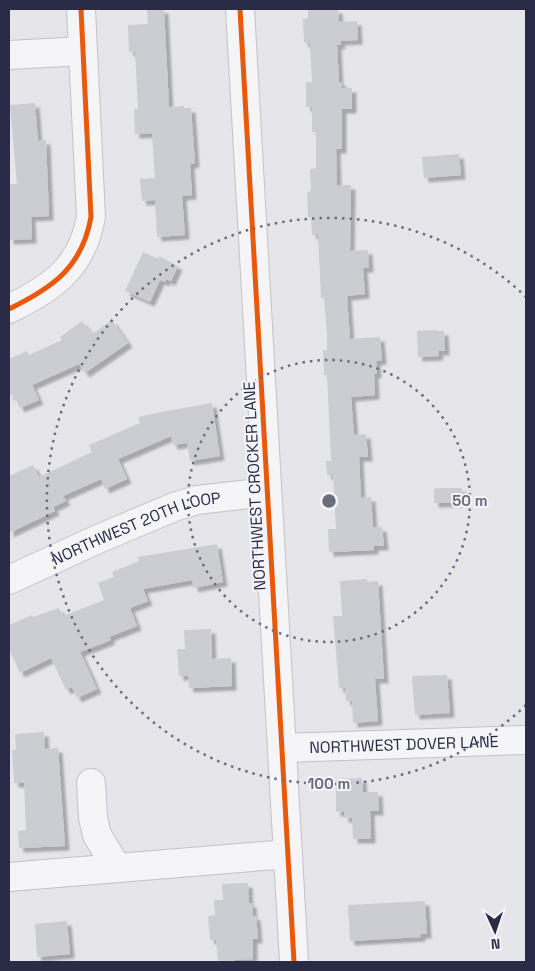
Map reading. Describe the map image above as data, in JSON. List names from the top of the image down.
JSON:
{
  "streets": {
    "street": ["NORTHWEST CROCKER LANE", "NORTHWEST 20TH LOOP", "NORTHWEST DOVER LANE"]
  },
  "crossings": [
    ["NORTHWEST CROCKER LANE", "NORTHWEST 20TH LOOP"],
    ["NORTHWEST CROCKER LANE", "NORTHWEST DOVER LANE"]
  ],
  "north": "bottom",
  "rings": ["50 m", "100 m"]
}
